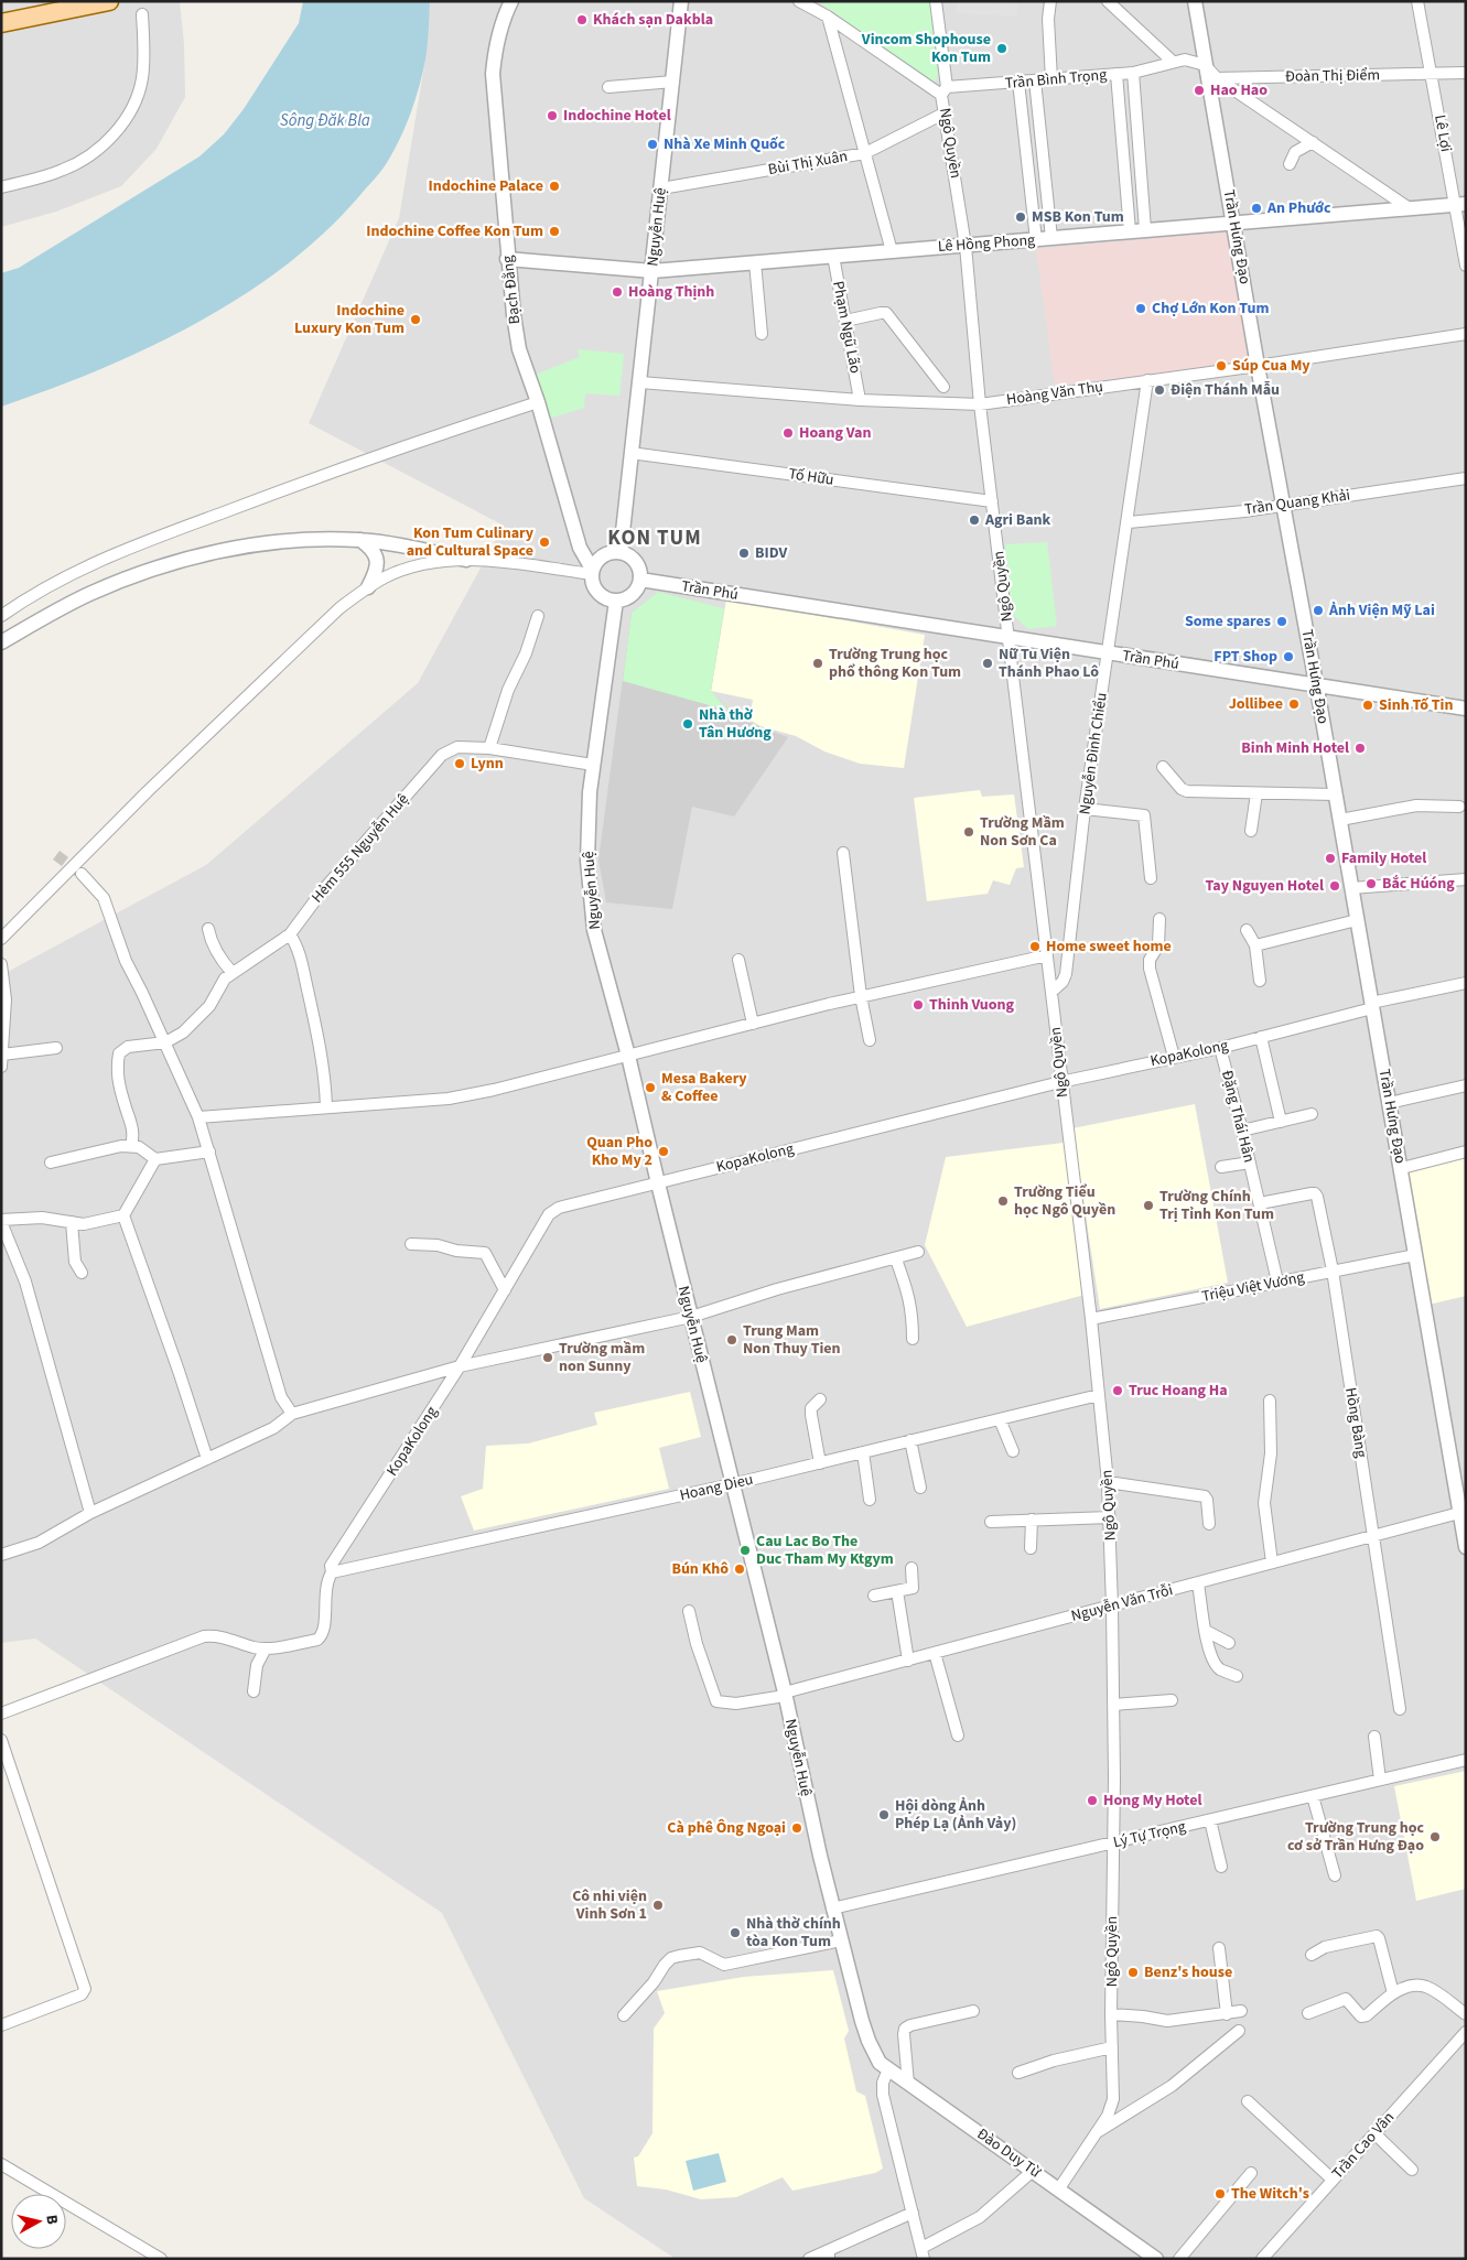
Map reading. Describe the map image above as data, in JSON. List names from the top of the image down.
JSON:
{
  "streets": {
    "street": [
      "Đoàn Thị Điểm",
      "Trần Bình Trọng",
      "Lê Lợi",
      "Ngô Quyền",
      "Bùi Thị Xuân",
      "Nguyễn Huệ",
      "Trần Hưng Đạo",
      "Lê Hồng Phong",
      "Bạch Đằng",
      "Phạm Ngũ Lão",
      "Hoàng Văn Thụ",
      "Tố Hữu",
      "Trần Quang Khải",
      "Trần Phú",
      "Nguyễn Đình Chiểu",
      "Hẻm 555 Nguyễn Huệ",
      "KopaKolong",
      "Đặng Thái Hân",
      "Triệu Việt Vương",
      "Hồng Bàng",
      "Hoang Dieu",
      "Nguyễn Văn Trỗi",
      "Lý Tự Trọng",
      "Trần Cao Vân",
      "Đào Duy Từ"
    ]
  },
  "crossings": [
    ["Đoàn Thị Điểm", "Lê Lợi"],
    ["Trần Bình Trọng", "Ngô Quyền"],
    ["Trần Bình Trọng", "Trần Hưng Đạo"],
    ["Lê Lợi", "Lê Hồng Phong"],
    ["Ngô Quyền", "Bùi Thị Xuân"],
    ["Ngô Quyền", "Lê Hồng Phong"],
    ["Ngô Quyền", "Hoàng Văn Thụ"],
    ["Ngô Quyền", "Tố Hữu"],
    ["Ngô Quyền", "Trần Phú"],
    ["Ngô Quyền", "Nguyễn Đình Chiểu"],
    ["Ngô Quyền", "KopaKolong"],
    ["Ngô Quyền", "Triệu Việt Vương"],
    ["Ngô Quyền", "Hoang Dieu"],
    ["Ngô Quyền", "Nguyễn Văn Trỗi"],
    ["Ngô Quyền", "Lý Tự Trọng"],
    ["Ngô Quyền", "Đào Duy Từ"],
    ["Bùi Thị Xuân", "Nguyễn Huệ"],
    ["Nguyễn Huệ", "Lê Hồng Phong"],
    ["Nguyễn Huệ", "Bạch Đằng"],
    ["Nguyễn Huệ", "Hoàng Văn Thụ"],
    ["Nguyễn Huệ", "Tố Hữu"],
    ["Nguyễn Huệ", "Trần Phú"],
    ["Nguyễn Huệ", "Hẻm 555 Nguyễn Huệ"],
    ["Nguyễn Huệ", "KopaKolong"],
    ["Nguyễn Huệ", "Hoang Dieu"],
    ["Nguyễn Huệ", "Nguyễn Văn Trỗi"],
    ["Nguyễn Huệ", "Lý Tự Trọng"],
    ["Nguyễn Huệ", "Đào Duy Từ"],
    ["Trần Hưng Đạo", "Lê Hồng Phong"],
    ["Trần Hưng Đạo", "Hoàng Văn Thụ"],
    ["Trần Hưng Đạo", "Trần Quang Khải"],
    ["Trần Hưng Đạo", "Trần Phú"],
    ["Trần Hưng Đạo", "KopaKolong"],
    ["Trần Hưng Đạo", "Triệu Việt Vương"],
    ["Trần Hưng Đạo", "Nguyễn Văn Trỗi"],
    ["Lê Hồng Phong", "Bạch Đằng"],
    ["Lê Hồng Phong", "Phạm Ngũ Lão"],
    ["Bạch Đằng", "Trần Phú"],
    ["Phạm Ngũ Lão", "Hoàng Văn Thụ"],
    ["Hoàng Văn Thụ", "Nguyễn Đình Chiểu"],
    ["Trần Quang Khải", "Nguyễn Đình Chiểu"],
    ["Trần Phú", "Nguyễn Đình Chiểu"],
    ["KopaKolong", "Đặng Thái Hân"],
    ["KopaKolong", "Hoang Dieu"],
    ["Đặng Thái Hân", "Triệu Việt Vương"],
    ["Đặng Thái Hân", "Hồng Bàng"],
    ["Triệu Việt Vương", "Hồng Bàng"],
    ["Hồng Bàng", "Nguyễn Văn Trỗi"]
  ],
  "districts": ["KON TUM"],
  "water": ["Sông Đăk Bla"],
  "places": [
    "Khách sạn Dakbla",
    "Vincom Shophouse Kon Tum",
    "Hao Hao",
    "Indochine Hotel",
    "Nhà Xe Minh Quốc",
    "Indochine Palace",
    "An Phước",
    "MSB Kon Tum",
    "Indochine Coffee Kon Tum",
    "Hoàng Thịnh",
    "Chợ Lớn Kon Tum",
    "Indochine Luxury Kon Tum",
    "Súp Cua My",
    "Điện Thánh Mẫu",
    "Hoang Van",
    "Agri Bank",
    "Kon Tum Culinary and Cultural Space",
    "BIDV",
    "Ảnh Viện Mỹ Lai",
    "Some spares",
    "FPT Shop",
    "Trường Trung học phổ thông Kon Tum",
    "Nữ Tu Viện Thánh Phao Lô",
    "Jollibee",
    "Sinh Tố Tin",
    "Nhà thờ Tân Hương",
    "Binh Minh Hotel",
    "Lynn",
    "Trường Mầm Non Sơn Ca",
    "Family Hotel",
    "Bắc Húóng",
    "Tay Nguyen Hotel",
    "Home sweet home",
    "Thinh Vuong",
    "Mesa Bakery & Coffee",
    "Quan Pho Kho My 2",
    "Trường Tiểu học Ngô Quyền",
    "Trường Chính Trị Tỉnh Kon Tum",
    "Trung Mam Non Thuy Tien",
    "Trường mầm non Sunny",
    "Truc Hoang Ha",
    "Cau Lac Bo The Duc Tham My Ktgym",
    "Bún Khô",
    "Hong My Hotel",
    "Hội dòng Ảnh Phép Lạ (Ảnh Vảy)",
    "Cà phê Ông Ngoại",
    "Trường Trung học cơ sở Trần Hưng Đạo",
    "Cô nhi viện Vinh Sơn 1",
    "Nhà thờ chính tòa Kon Tum",
    "Benz's house",
    "The Witch's"
  ],
  "north": "right"
}
